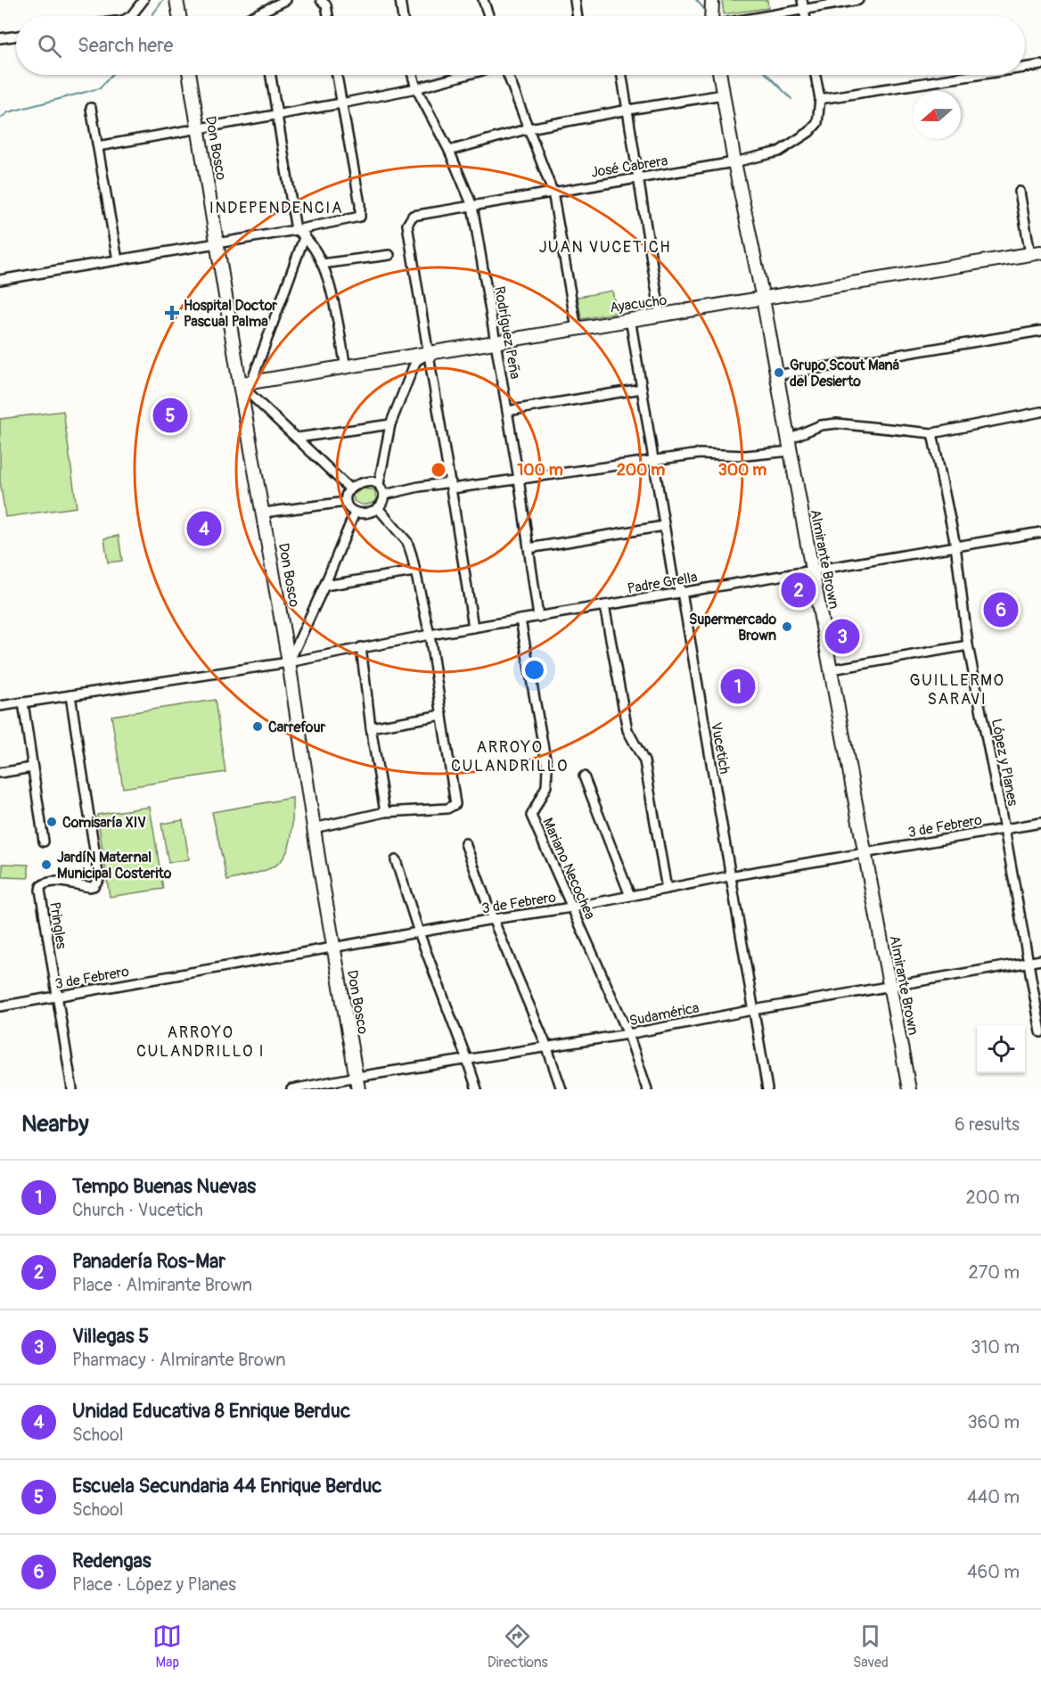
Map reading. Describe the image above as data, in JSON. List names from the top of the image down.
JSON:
{
  "streets": {
    "main road": ["Don Bosco", "Ayacucho", "Almirante Brown"],
    "street": [
      "José Cabrera",
      "Rodríguez Peña",
      "Padre Grella",
      "Vucetich",
      "López y Planes",
      "3 de Febrero",
      "Mariano Necochea",
      "Pringles",
      "Sudamérica"
    ]
  },
  "crossings": [
    ["Don Bosco", "Ayacucho"],
    ["Don Bosco", "Padre Grella"],
    ["Don Bosco", "3 de Febrero"],
    ["Don Bosco", "Sudamérica"],
    ["José Cabrera", "Ayacucho"],
    ["José Cabrera", "Rodríguez Peña"],
    ["José Cabrera", "Almirante Brown"],
    ["Ayacucho", "Rodríguez Peña"],
    ["Ayacucho", "Almirante Brown"],
    ["Ayacucho", "Vucetich"],
    ["Rodríguez Peña", "Padre Grella"],
    ["Almirante Brown", "Padre Grella"],
    ["Almirante Brown", "3 de Febrero"],
    ["Almirante Brown", "Sudamérica"],
    ["Padre Grella", "Vucetich"],
    ["Padre Grella", "López y Planes"],
    ["Padre Grella", "Mariano Necochea"],
    ["Padre Grella", "Pringles"],
    ["Vucetich", "3 de Febrero"],
    ["Vucetich", "Sudamérica"],
    ["López y Planes", "3 de Febrero"],
    ["López y Planes", "Sudamérica"],
    ["3 de Febrero", "Mariano Necochea"],
    ["3 de Febrero", "Pringles"],
    ["Mariano Necochea", "Sudamérica"]
  ],
  "districts": [
    "INDEPENDENCIA",
    "JUAN VUCETICH",
    "GUILLERMO SARAVI",
    "ARROYO CULANDRILLO",
    "ARROYO CULANDRILLO I"
  ],
  "places": {
    "health": ["Hospital Doctor Pascual Palma"],
    "other": [
      "Grupo Scout Maná del Desierto",
      "Supermercado Brown",
      "Carrefour",
      "Comisaría XIV",
      "JardíN Maternal Municipal Costerito"
    ]
  },
  "north": "left",
  "page": {
    "search": "Search here",
    "pins": [
      "5",
      "4",
      "2",
      "6",
      "3",
      "1"
    ],
    "heading": ["Nearby", "6 results"],
    "list": [
      {
        "mark": "1",
        "name": "Tempo Buenas Nuevas",
        "note": "Church · Vucetich",
        "value": "200 m"
      },
      {
        "mark": "2",
        "name": "Panadería Ros-Mar",
        "note": "Place · Almirante Brown",
        "value": "270 m"
      },
      {
        "mark": "3",
        "name": "Villegas 5",
        "note": "Pharmacy · Almirante Brown",
        "value": "310 m"
      },
      {
        "mark": "4",
        "name": "Unidad Educativa 8 Enrique Berduc",
        "note": "School",
        "value": "360 m"
      },
      {
        "mark": "5",
        "name": "Escuela Secundaria 44 Enrique Berduc",
        "note": "School",
        "value": "440 m"
      },
      {
        "mark": "6",
        "name": "Redengas",
        "note": "Place · López y Planes",
        "value": "460 m"
      }
    ],
    "nav": ["Map", "Directions", "Saved"]
  },
  "rings": ["100 m", "200 m", "300 m"]
}
